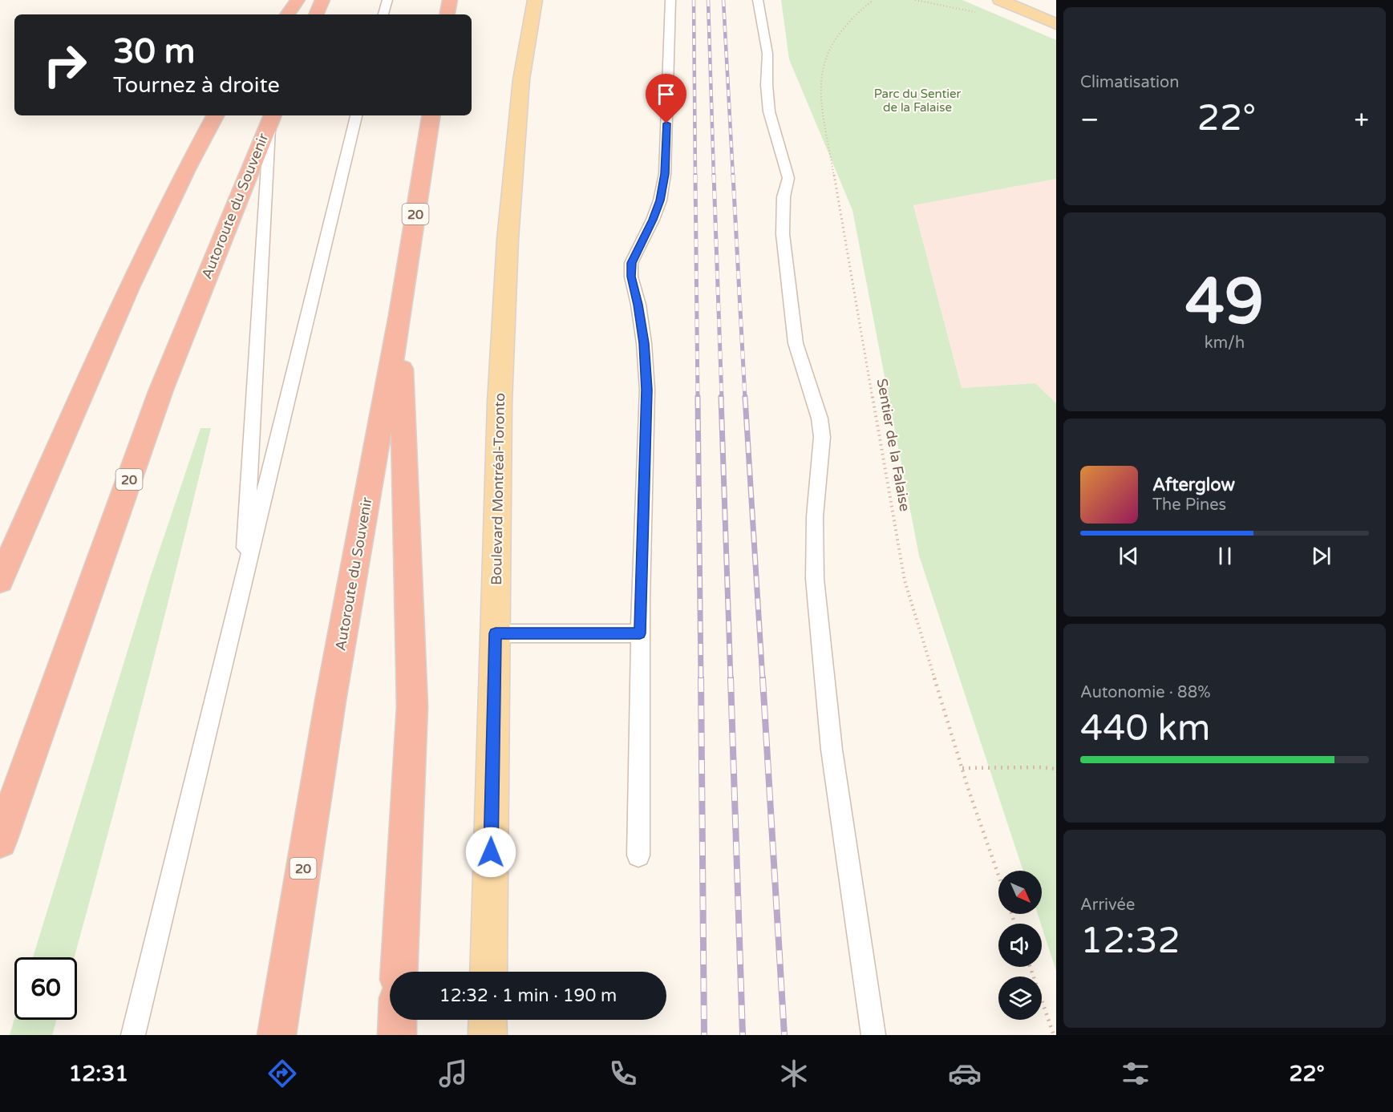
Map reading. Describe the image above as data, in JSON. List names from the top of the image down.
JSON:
{
  "streets": {
    "highway": ["Autoroute du Souvenir", "20"],
    "main road": ["Boulevard Montréal-Toronto"],
    "path": ["Sentier de la Falaise"]
  },
  "parks": ["Parc du Sentier de la Falaise"],
  "north": "bottom right",
  "page": {
    "tile": [
      "Climatisation",
      ["49", "km/h"],
      ["Autonomie · 88%", "440 km"],
      ["Arrivée", "12:32"]
    ],
    "turn": ["30 m", "Tournez à droite"],
    "heat": ["−", "22°", "+"],
    "song": ["Afterglow", "The Pines"],
    "limit": "60",
    "trip": "12:32 · 1 min · 190 m",
    "tabs": ["12:31", "22°"]
  }
}
